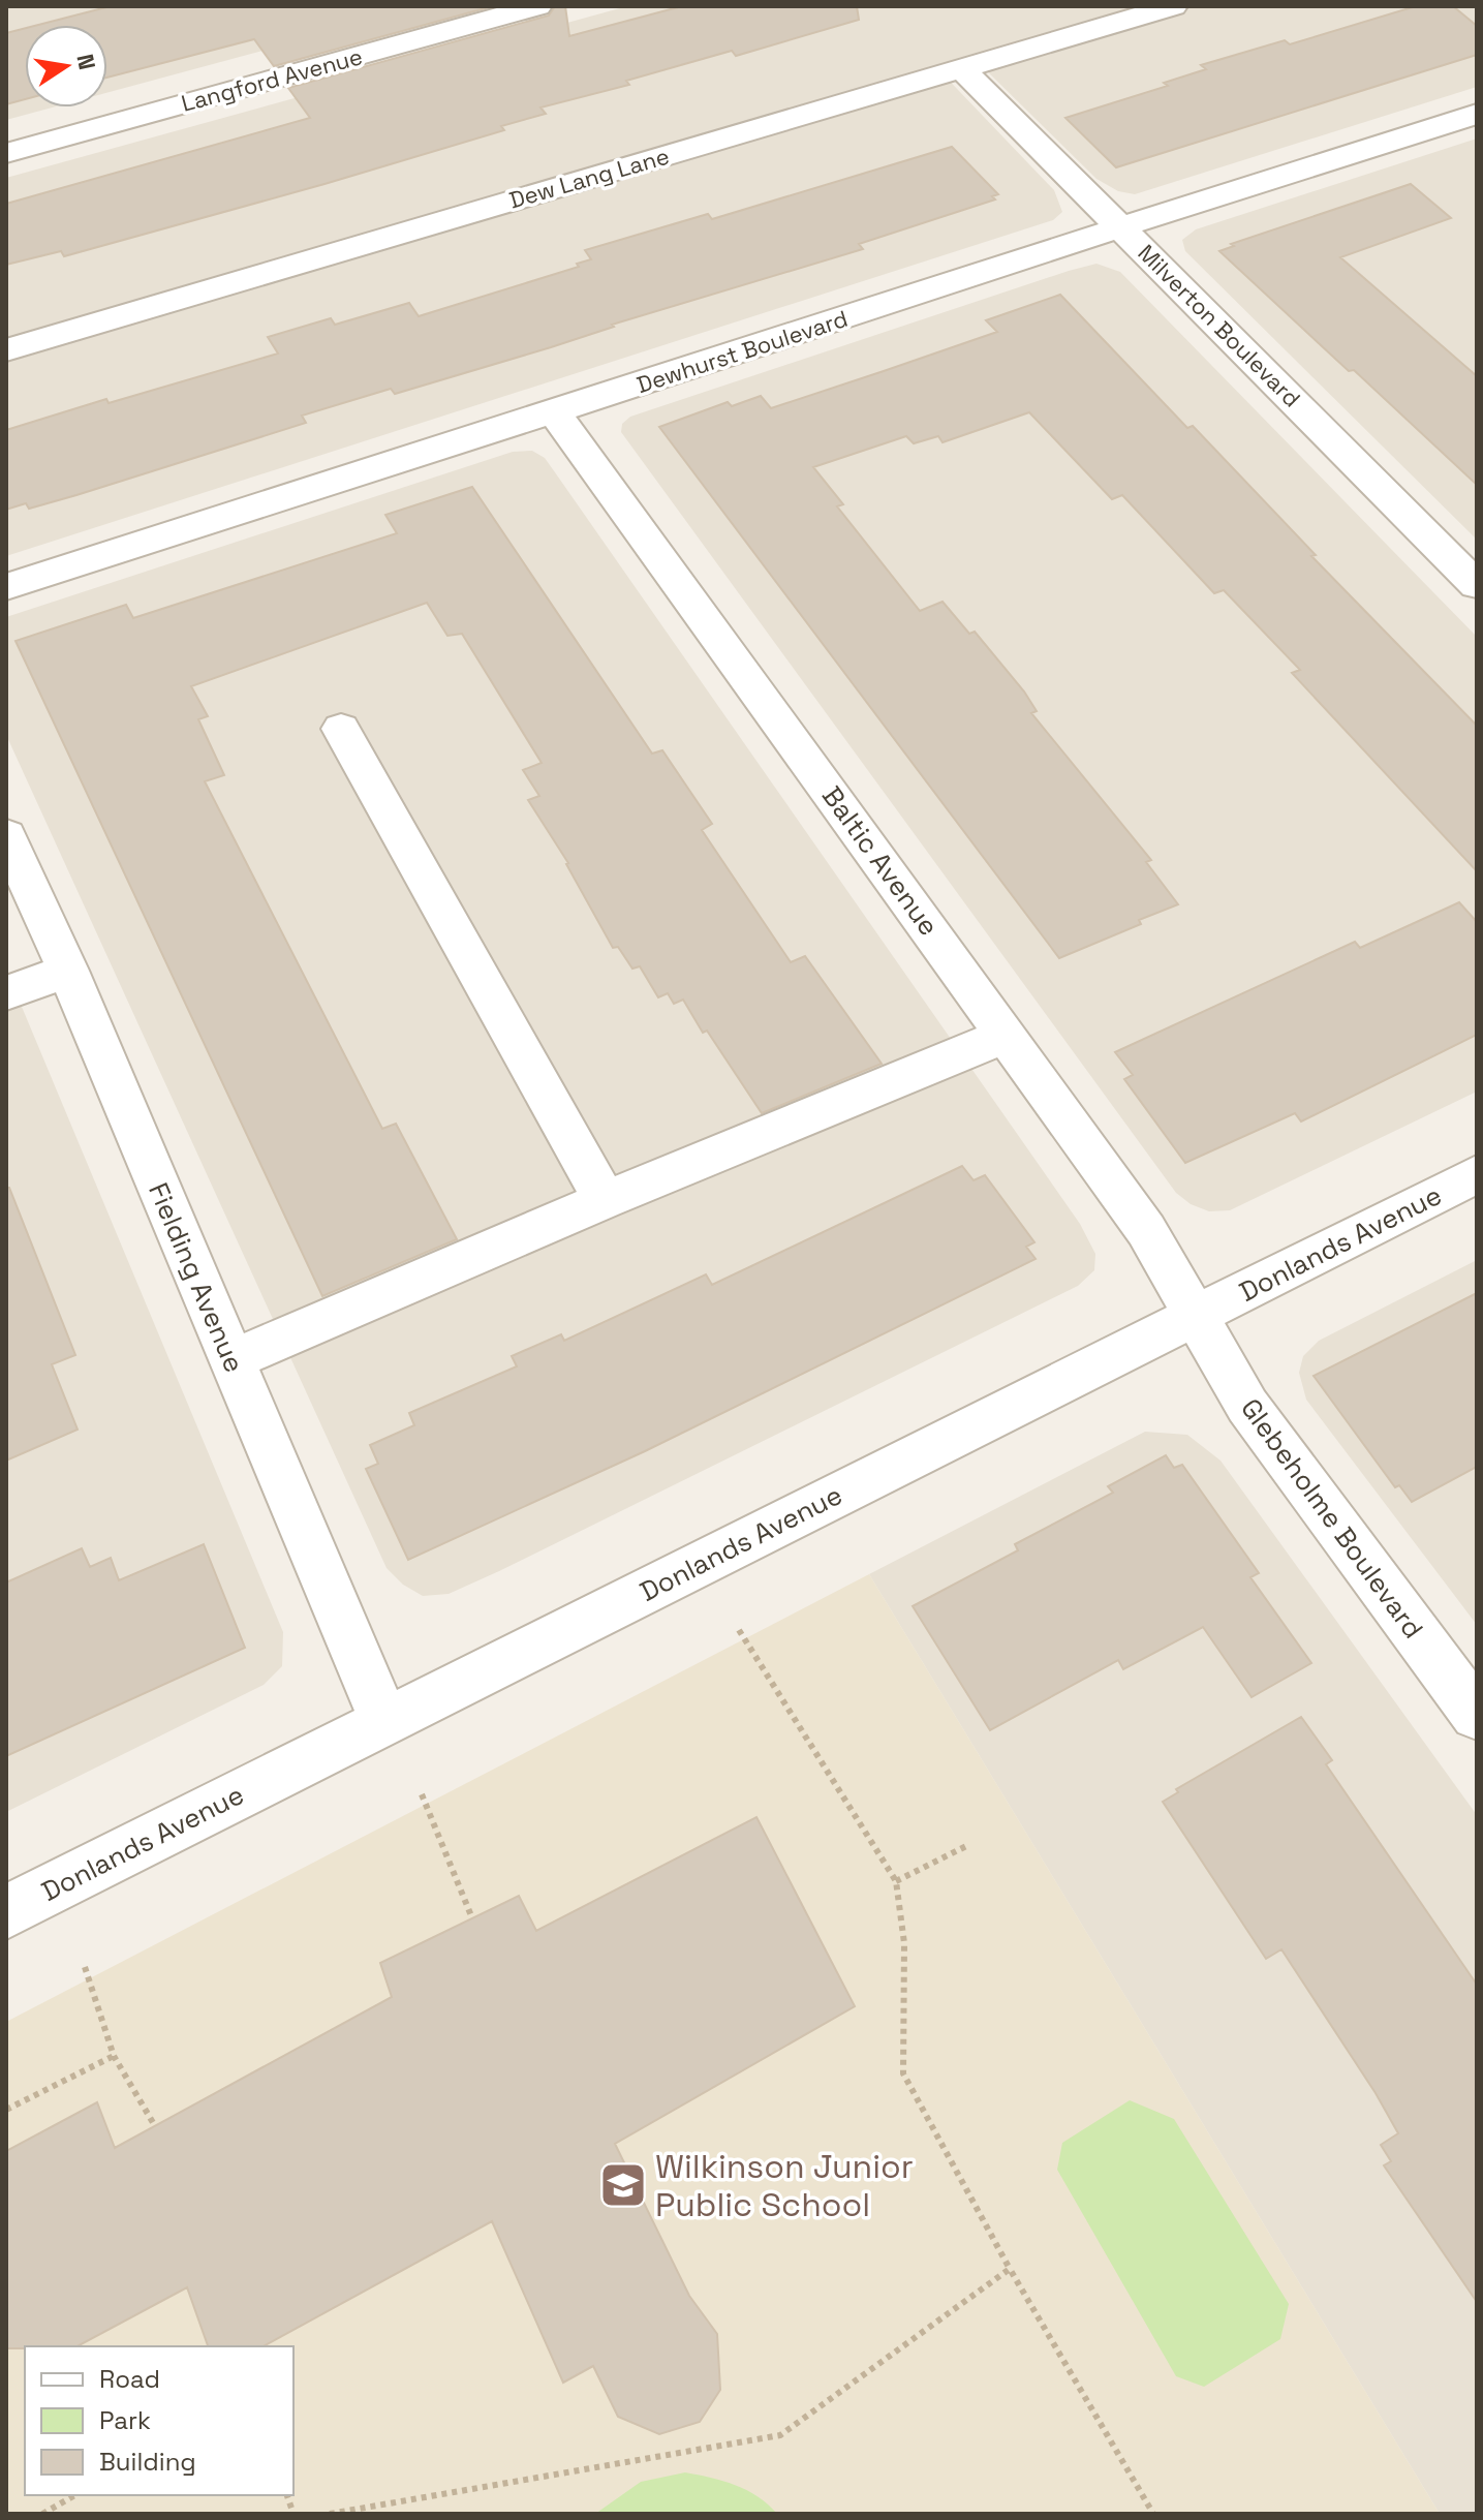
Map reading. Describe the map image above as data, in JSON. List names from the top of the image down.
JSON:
{
  "streets": {
    "street": [
      "Langford Avenue",
      "Dew Lang Lane",
      "Milverton Boulevard",
      "Dewhurst Boulevard",
      "Baltic Avenue",
      "Donlands Avenue",
      "Fielding Avenue",
      "Glebeholme Boulevard"
    ]
  },
  "crossings": [
    ["Dew Lang Lane", "Milverton Boulevard"],
    ["Milverton Boulevard", "Dewhurst Boulevard"],
    ["Dewhurst Boulevard", "Baltic Avenue"],
    ["Baltic Avenue", "Donlands Avenue"],
    ["Baltic Avenue", "Glebeholme Boulevard"],
    ["Donlands Avenue", "Fielding Avenue"],
    ["Donlands Avenue", "Glebeholme Boulevard"]
  ],
  "places": {
    "school or university": ["Wilkinson Junior Public School"]
  },
  "legend": ["Road", "Park", "Building"],
  "north": "right"
}
